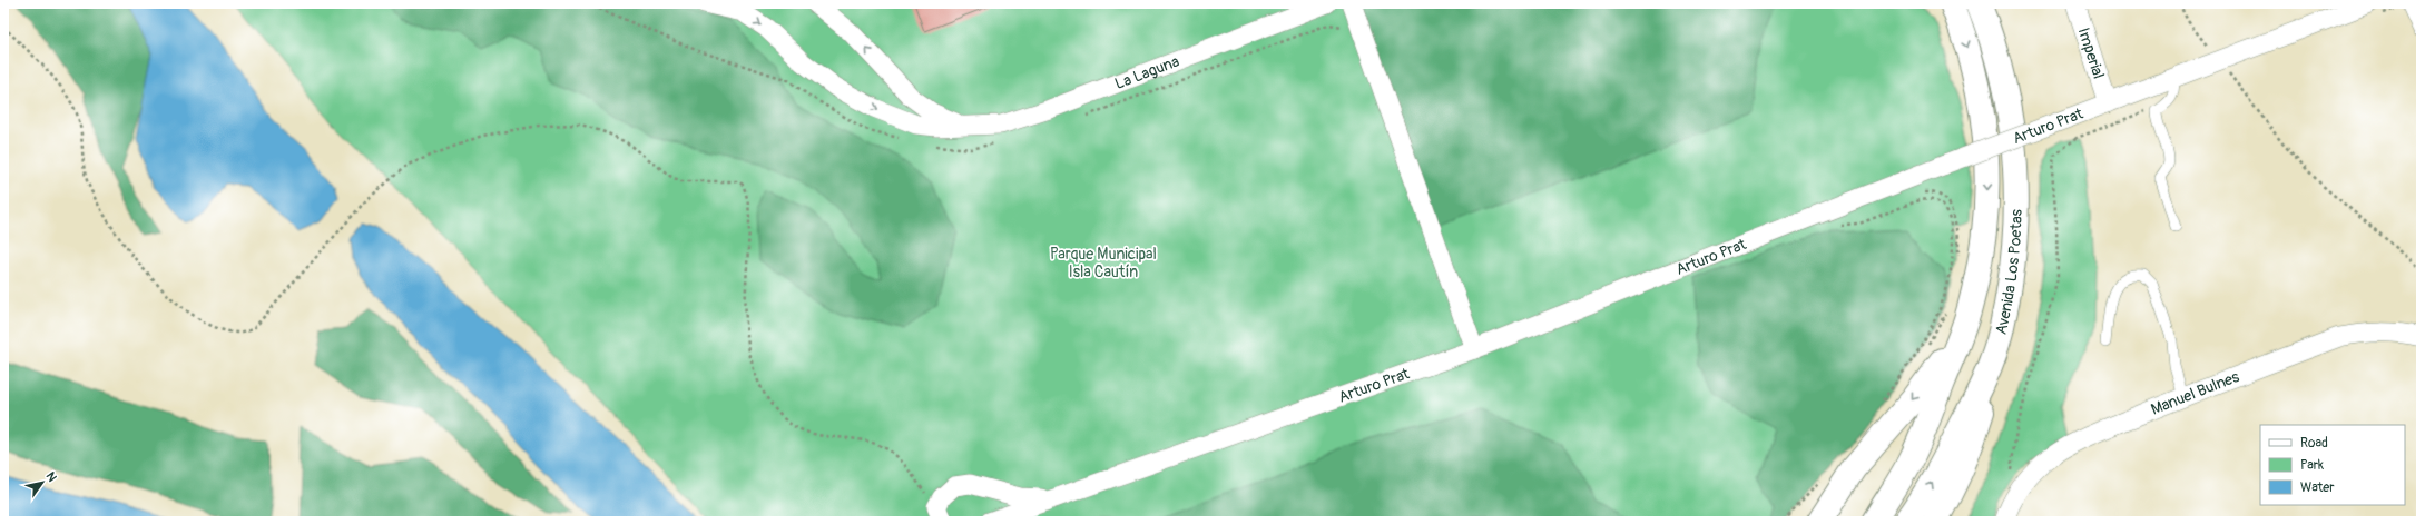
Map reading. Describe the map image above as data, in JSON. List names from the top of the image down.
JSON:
{
  "streets": {
    "main road": ["Avenida Los Poetas"],
    "street": [
      "Imperial",
      "La Laguna",
      "Arturo Prat",
      "Manuel Bulnes"
    ]
  },
  "crossings": [
    ["Imperial", "Arturo Prat"]
  ],
  "parks": ["Parque Municipal Isla Cautín"],
  "legend": ["Road", "Park", "Water"],
  "north": "top right"
}
